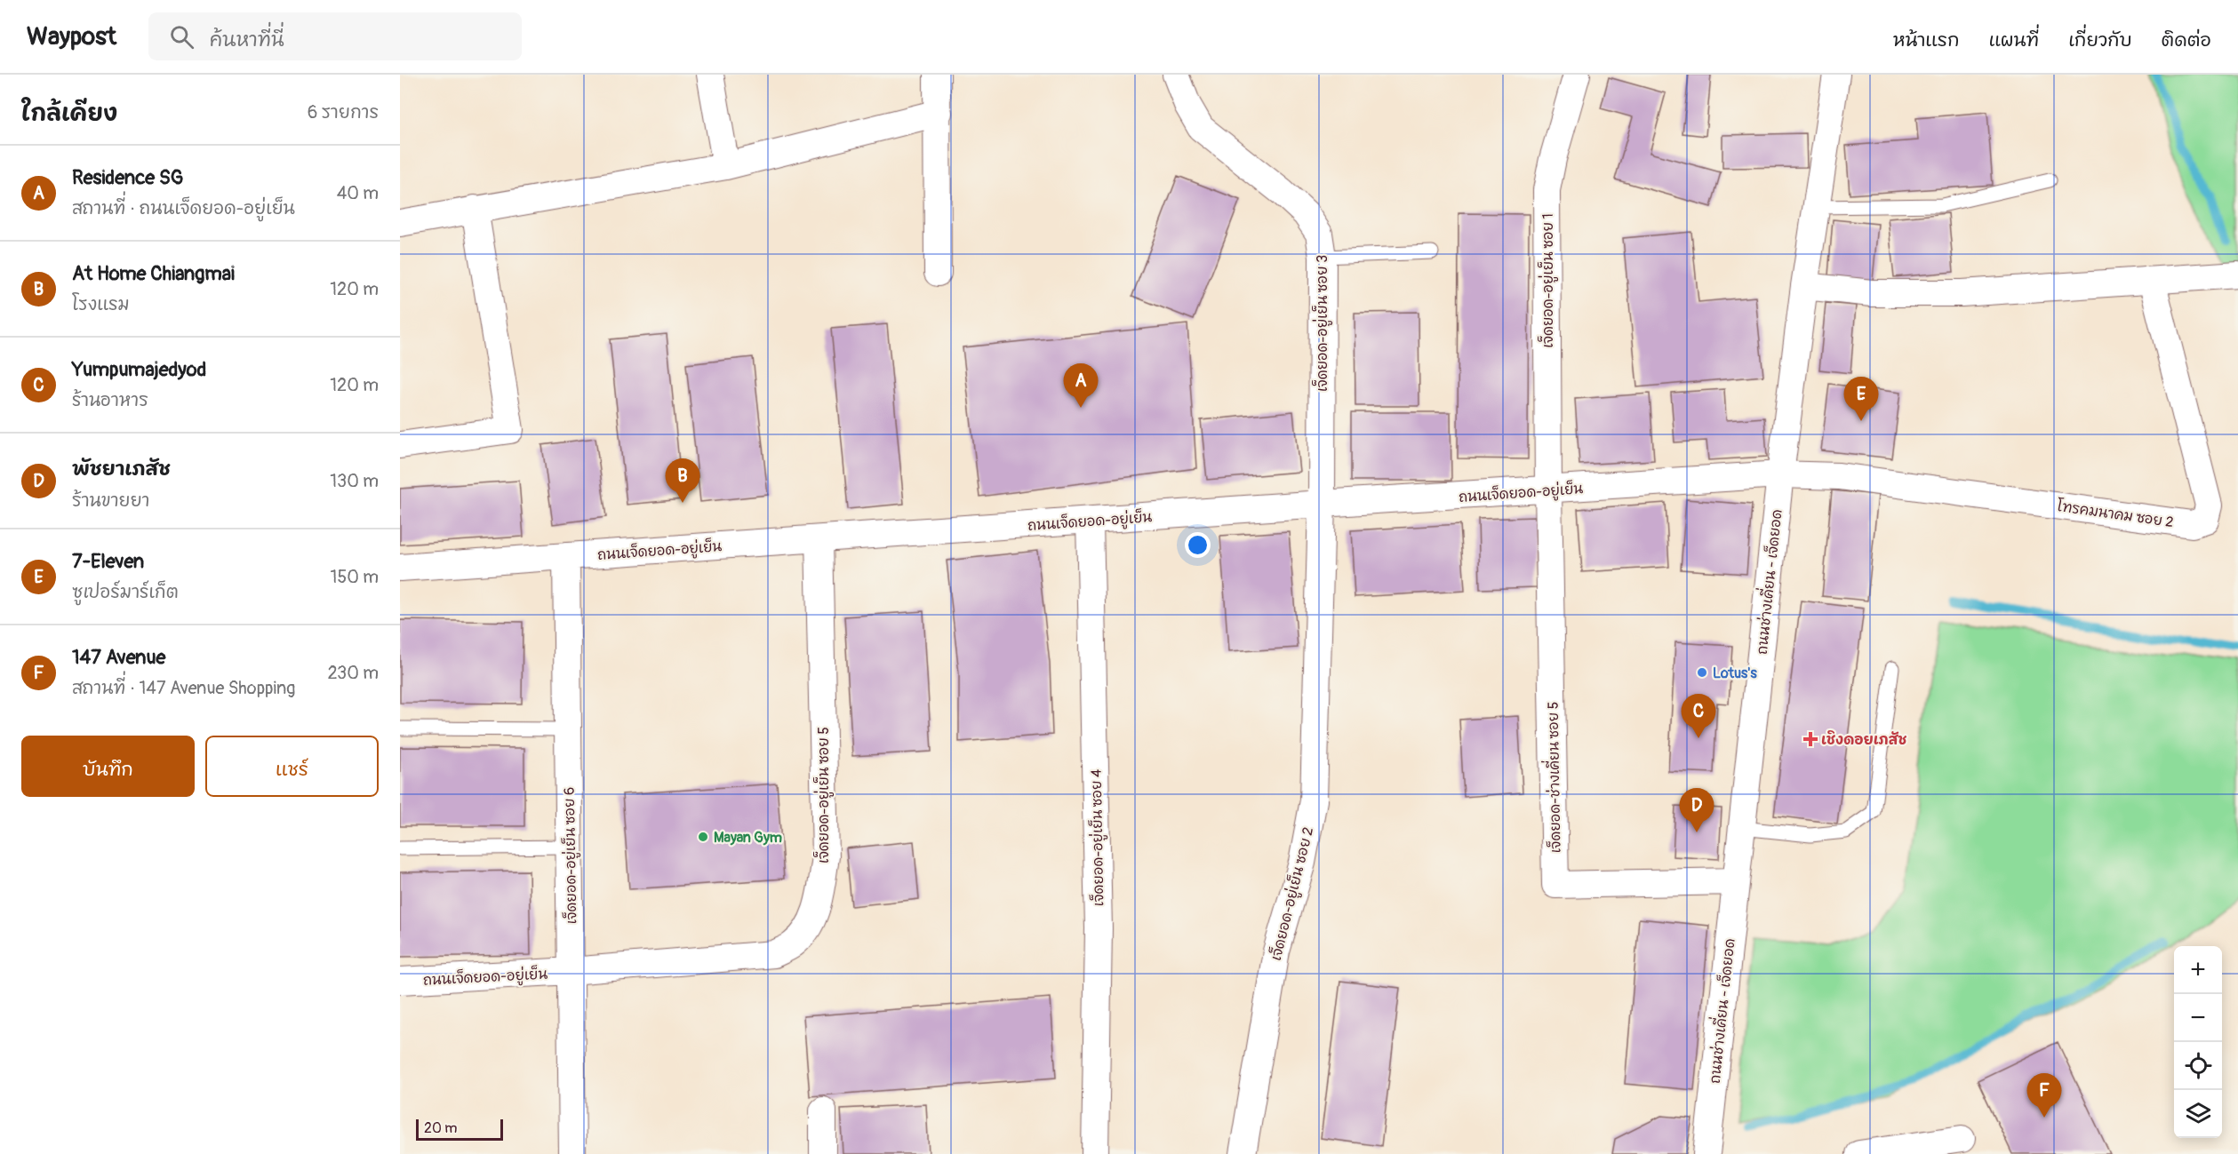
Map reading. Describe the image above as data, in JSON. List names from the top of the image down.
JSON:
{
  "streets": {
    "street": [
      "เจ็ดยอด-อยู่เย็น ซอย 1",
      "เจ็ดยอด-อยู่เย็น ซอย 3",
      "ถนนเจ็ดยอด-อยู่เย็น",
      "โทรคมนาคม ซอย 2",
      "ถนนช่างเคี่ยน - เจ็ดยอด",
      "เจ็ดยอด-ช่างเคี่ยน ซอย 5",
      "เจ็ดยอด-อยู่เย็น ซอย 5",
      "เจ็ดยอด-อยู่เย็น ซอย 4",
      "เจ็ดยอด-อยู่เย็น ซอย 6",
      "เจ็ดยอด-อยู่เย็น ซอย 2"
    ]
  },
  "crossings": [
    ["เจ็ดยอด-อยู่เย็น ซอย 1", "ถนนเจ็ดยอด-อยู่เย็น"],
    ["เจ็ดยอด-อยู่เย็น ซอย 1", "เจ็ดยอด-ช่างเคี่ยน ซอย 5"],
    ["เจ็ดยอด-อยู่เย็น ซอย 3", "ถนนเจ็ดยอด-อยู่เย็น"],
    ["เจ็ดยอด-อยู่เย็น ซอย 3", "เจ็ดยอด-อยู่เย็น ซอย 2"],
    ["ถนนเจ็ดยอด-อยู่เย็น", "โทรคมนาคม ซอย 2"],
    ["ถนนเจ็ดยอด-อยู่เย็น", "ถนนช่างเคี่ยน - เจ็ดยอด"],
    ["ถนนเจ็ดยอด-อยู่เย็น", "เจ็ดยอด-ช่างเคี่ยน ซอย 5"],
    ["ถนนเจ็ดยอด-อยู่เย็น", "เจ็ดยอด-อยู่เย็น ซอย 5"],
    ["ถนนเจ็ดยอด-อยู่เย็น", "เจ็ดยอด-อยู่เย็น ซอย 4"],
    ["ถนนเจ็ดยอด-อยู่เย็น", "เจ็ดยอด-อยู่เย็น ซอย 6"],
    ["ถนนเจ็ดยอด-อยู่เย็น", "เจ็ดยอด-อยู่เย็น ซอย 2"],
    ["โทรคมนาคม ซอย 2", "ถนนช่างเคี่ยน - เจ็ดยอด"],
    ["ถนนช่างเคี่ยน - เจ็ดยอด", "เจ็ดยอด-ช่างเคี่ยน ซอย 5"],
    ["เจ็ดยอด-อยู่เย็น ซอย 5", "เจ็ดยอด-อยู่เย็น ซอย 6"]
  ],
  "places": {
    "other": ["Lotus's", "Mayan Gym"],
    "health": ["เชิงดอยเภสัช"]
  },
  "scale_bar": "20 m",
  "page": {
    "header": "Waypost",
    "search": "ค้นหาที่นี่",
    "nav": [
      "หน้าแรก",
      "แผนที่",
      "เกี่ยวกับ",
      "ติดต่อ"
    ],
    "heading": ["ใกล้เคียง", "6 รายการ"],
    "list": [
      {
        "mark": "A",
        "name": "Residence SG",
        "note": "สถานที่ · ถนนเจ็ดยอด-อยู่เย็น",
        "value": "40 m"
      },
      {
        "mark": "B",
        "name": "At Home Chiangmai",
        "note": "โรงแรม",
        "value": "120 m"
      },
      {
        "mark": "C",
        "name": "Yumpumajedyod",
        "note": "ร้านอาหาร",
        "value": "120 m"
      },
      {
        "mark": "D",
        "name": "พัชยาเภสัช",
        "note": "ร้านขายยา",
        "value": "130 m"
      },
      {
        "mark": "E",
        "name": "7-Eleven",
        "note": "ซูเปอร์มาร์เก็ต",
        "value": "150 m"
      },
      {
        "mark": "F",
        "name": "147 Avenue",
        "note": "สถานที่ · 147 Avenue Shopping",
        "value": "230 m"
      }
    ],
    "pins": [
      "A",
      "E",
      "B",
      "C",
      "D",
      "F"
    ],
    "buttons": ["บันทึก", "แชร์"],
    "map_buttons": ["+", "−"],
    "scale": "20 m"
  }
}
